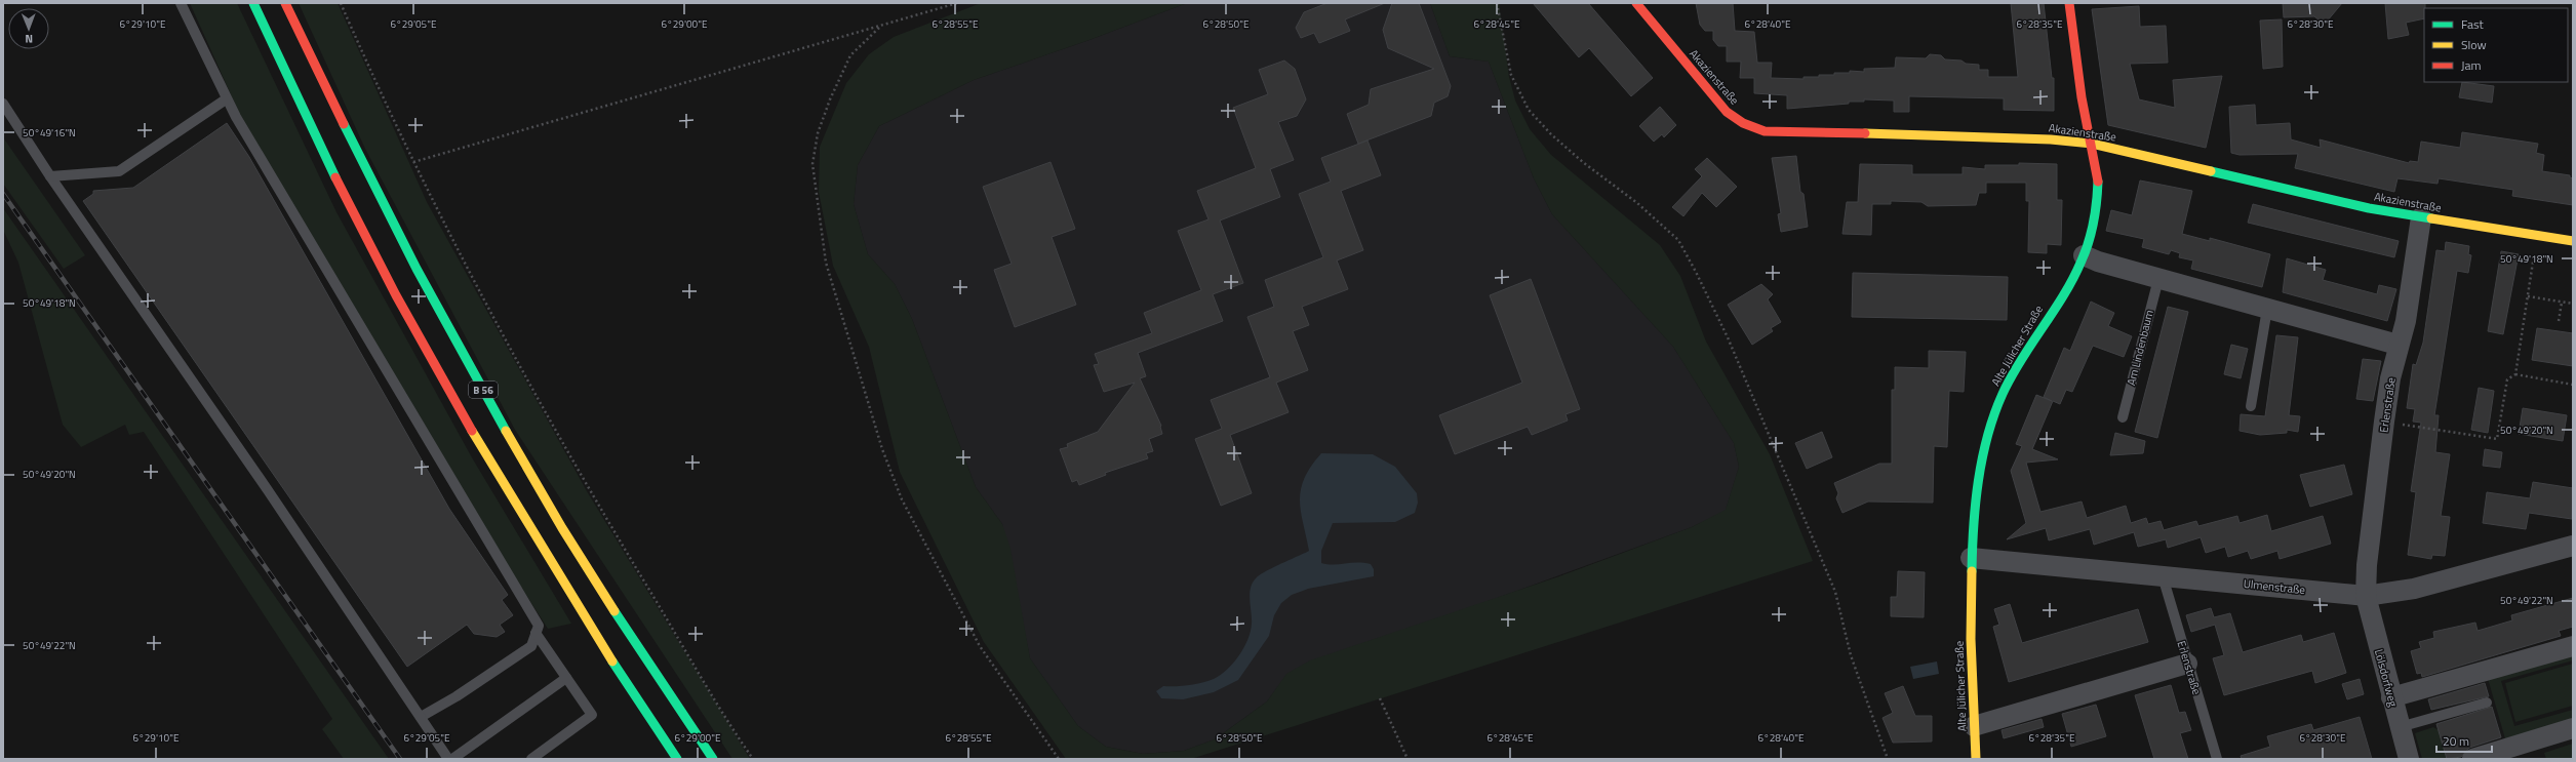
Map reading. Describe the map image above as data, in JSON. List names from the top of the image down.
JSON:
{
  "streets": {
    "street": [
      "Akazienstraße",
      "Alte Jülicher Straße",
      "B 56",
      "Erlenstraße",
      "Ulmenstraße",
      "Lölsdorfweg"
    ],
    "lane": ["Am Lindenbaum"]
  },
  "crossings": [
    ["Akazienstraße", "Alte Jülicher Straße"],
    ["Akazienstraße", "Erlenstraße"],
    ["Alte Jülicher Straße", "Ulmenstraße"],
    ["Erlenstraße", "Ulmenstraße"],
    ["Erlenstraße", "Lölsdorfweg"],
    ["Ulmenstraße", "Lölsdorfweg"]
  ],
  "legend": ["Fast", "Slow", "Jam"],
  "scale_bar": "20 m",
  "north": "bottom",
  "coordinates": [
    "6°29'10\"E",
    "6°29'05\"E",
    "6°29'00\"E",
    "6°28'55\"E",
    "6°28'50\"E",
    "6°28'45\"E",
    "6°28'40\"E",
    "6°28'35\"E",
    "6°28'30\"E",
    "50°49'16\"N",
    "50°49'18\"N",
    "50°49'20\"N",
    "50°49'22\"N"
  ]
}
